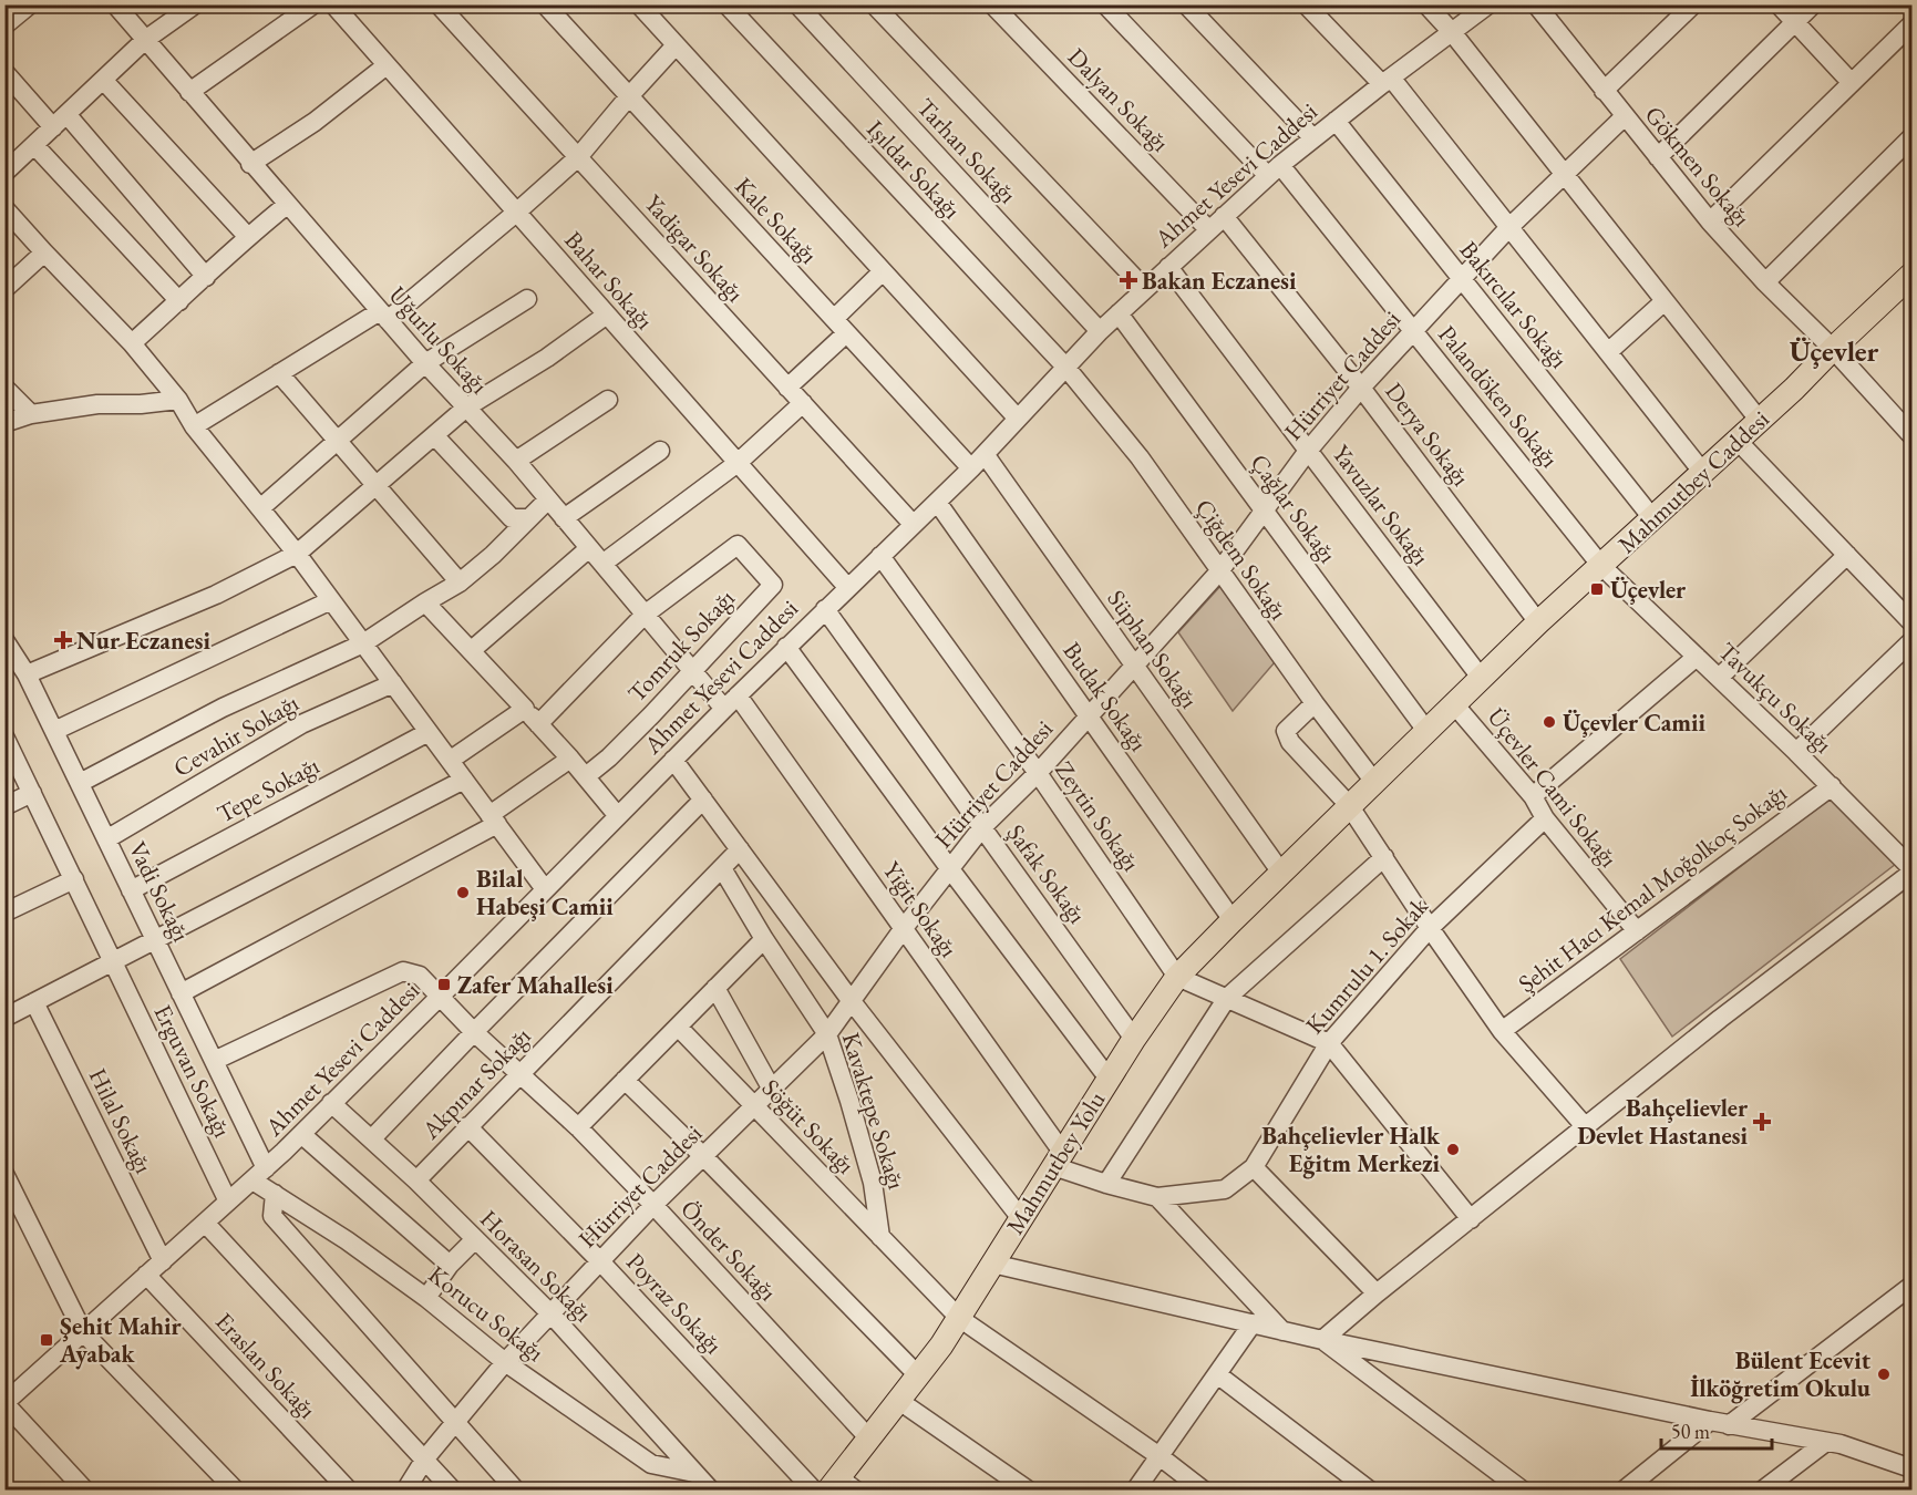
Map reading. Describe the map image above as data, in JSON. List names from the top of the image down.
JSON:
{
  "streets": {
    "main road": ["Mahmutbey Caddesi", "Mahmutbey Yolu"],
    "street": [
      "Dalyan Sokağı",
      "Tarhan Sokağı",
      "Gökmen Sokağı",
      "Işıldar Sokağı",
      "Ahmet Yesevi Caddesi",
      "Kale Sokağı",
      "Yadigar Sokağı",
      "Bahar Sokağı",
      "Bakırcılar Sokağı",
      "Uğurlu Sokağı",
      "Hürriyet Caddesi",
      "Palandöken Sokağı",
      "Derya Sokağı",
      "Yavuzlar Sokağı",
      "Çağlar Sokağı",
      "Çiğdem Sokağı",
      "Tomruk Sokağı",
      "Süphan Sokağı",
      "Budak Sokağı",
      "Tavukçu Sokağı",
      "Cevahir Sokağı",
      "Üçevler Cami Sokağı",
      "Tepe Sokağı",
      "Zeytin Sokağı",
      "Şafak Sokağı",
      "Şehit Hacı Kemal Moğolkoç Sokağı",
      "Vadi Sokağı",
      "Yiğit Sokağı",
      "Kumrulu 1. Sokak",
      "Erguvan Sokağı",
      "Akpınar Sokağı",
      "Kavaktepe Sokağı",
      "Hilal Sokağı",
      "Söğüt Sokağı",
      "Önder Sokağı",
      "Horasan Sokağı",
      "Poyraz Sokağı",
      "Korucu Sokağı",
      "Eraslan Sokağı"
    ]
  },
  "crossings": [
    ["Dalyan Sokağı", "Ahmet Yesevi Caddesi"],
    ["Tarhan Sokağı", "Ahmet Yesevi Caddesi"],
    ["Gökmen Sokağı", "Hürriyet Caddesi"],
    ["Gökmen Sokağı", "Mahmutbey Caddesi"],
    ["Işıldar Sokağı", "Ahmet Yesevi Caddesi"],
    ["Işıldar Sokağı", "Çiğdem Sokağı"],
    ["Ahmet Yesevi Caddesi", "Kale Sokağı"],
    ["Ahmet Yesevi Caddesi", "Yadigar Sokağı"],
    ["Ahmet Yesevi Caddesi", "Bahar Sokağı"],
    ["Ahmet Yesevi Caddesi", "Bakırcılar Sokağı"],
    ["Ahmet Yesevi Caddesi", "Uğurlu Sokağı"],
    ["Ahmet Yesevi Caddesi", "Palandöken Sokağı"],
    ["Ahmet Yesevi Caddesi", "Derya Sokağı"],
    ["Ahmet Yesevi Caddesi", "Yavuzlar Sokağı"],
    ["Ahmet Yesevi Caddesi", "Çağlar Sokağı"],
    ["Ahmet Yesevi Caddesi", "Çiğdem Sokağı"],
    ["Ahmet Yesevi Caddesi", "Süphan Sokağı"],
    ["Ahmet Yesevi Caddesi", "Budak Sokağı"],
    ["Ahmet Yesevi Caddesi", "Zeytin Sokağı"],
    ["Ahmet Yesevi Caddesi", "Şafak Sokağı"],
    ["Ahmet Yesevi Caddesi", "Vadi Sokağı"],
    ["Ahmet Yesevi Caddesi", "Yiğit Sokağı"],
    ["Ahmet Yesevi Caddesi", "Erguvan Sokağı"],
    ["Ahmet Yesevi Caddesi", "Hilal Sokağı"],
    ["Ahmet Yesevi Caddesi", "Önder Sokağı"],
    ["Ahmet Yesevi Caddesi", "Horasan Sokağı"],
    ["Ahmet Yesevi Caddesi", "Korucu Sokağı"],
    ["Ahmet Yesevi Caddesi", "Eraslan Sokağı"],
    ["Bakırcılar Sokağı", "Hürriyet Caddesi"],
    ["Bakırcılar Sokağı", "Mahmutbey Caddesi"],
    ["Uğurlu Sokağı", "Tomruk Sokağı"],
    ["Hürriyet Caddesi", "Palandöken Sokağı"],
    ["Hürriyet Caddesi", "Derya Sokağı"],
    ["Hürriyet Caddesi", "Yavuzlar Sokağı"],
    ["Hürriyet Caddesi", "Çağlar Sokağı"],
    ["Hürriyet Caddesi", "Çiğdem Sokağı"],
    ["Hürriyet Caddesi", "Süphan Sokağı"],
    ["Hürriyet Caddesi", "Budak Sokağı"],
    ["Hürriyet Caddesi", "Zeytin Sokağı"],
    ["Hürriyet Caddesi", "Şafak Sokağı"],
    ["Hürriyet Caddesi", "Yiğit Sokağı"],
    ["Hürriyet Caddesi", "Kavaktepe Sokağı"],
    ["Hürriyet Caddesi", "Söğüt Sokağı"],
    ["Hürriyet Caddesi", "Önder Sokağı"],
    ["Hürriyet Caddesi", "Horasan Sokağı"],
    ["Hürriyet Caddesi", "Poyraz Sokağı"],
    ["Hürriyet Caddesi", "Korucu Sokağı"],
    ["Palandöken Sokağı", "Mahmutbey Caddesi"],
    ["Palandöken Sokağı", "Tavukçu Sokağı"],
    ["Derya Sokağı", "Mahmutbey Caddesi"],
    ["Mahmutbey Caddesi", "Yavuzlar Sokağı"],
    ["Mahmutbey Caddesi", "Çağlar Sokağı"],
    ["Mahmutbey Caddesi", "Çiğdem Sokağı"],
    ["Mahmutbey Caddesi", "Tavukçu Sokağı"],
    ["Mahmutbey Caddesi", "Üçevler Cami Sokağı"],
    ["Mahmutbey Caddesi", "Mahmutbey Yolu"],
    ["Süphan Sokağı", "Mahmutbey Yolu"],
    ["Budak Sokağı", "Mahmutbey Yolu"],
    ["Tavukçu Sokağı", "Şehit Hacı Kemal Moğolkoç Sokağı"],
    ["Cevahir Sokağı", "Vadi Sokağı"],
    ["Üçevler Cami Sokağı", "Şehit Hacı Kemal Moğolkoç Sokağı"],
    ["Üçevler Cami Sokağı", "Kumrulu 1. Sokak"],
    ["Tepe Sokağı", "Vadi Sokağı"],
    ["Zeytin Sokağı", "Mahmutbey Yolu"],
    ["Şafak Sokağı", "Mahmutbey Yolu"],
    ["Vadi Sokağı", "Önder Sokağı"],
    ["Vadi Sokağı", "Korucu Sokağı"],
    ["Yiğit Sokağı", "Mahmutbey Yolu"],
    ["Akpınar Sokağı", "Kavaktepe Sokağı"],
    ["Akpınar Sokağı", "Önder Sokağı"],
    ["Akpınar Sokağı", "Horasan Sokağı"],
    ["Akpınar Sokağı", "Poyraz Sokağı"],
    ["Kavaktepe Sokağı", "Söğüt Sokağı"],
    ["Söğüt Sokağı", "Mahmutbey Yolu"],
    ["Mahmutbey Yolu", "Önder Sokağı"],
    ["Horasan Sokağı", "Korucu Sokağı"]
  ],
  "districts": ["Üçevler"],
  "places": {
    "health": ["Bakan Eczanesi", "Nur Eczanesi", "Bahçelievler Devlet Hastanesi"],
    "transit": ["Üçevler", "Zafer Mahallesi", "Şehit Mahir Ayabak"],
    "other": [
      "Üçevler Camii",
      "Bilal Habeşi Camii",
      "Bahçelievler Halk Eğitm Merkezi",
      "Bülent Ecevit İlköğretim Okulu"
    ]
  },
  "scale_bar": "50 m"
}
